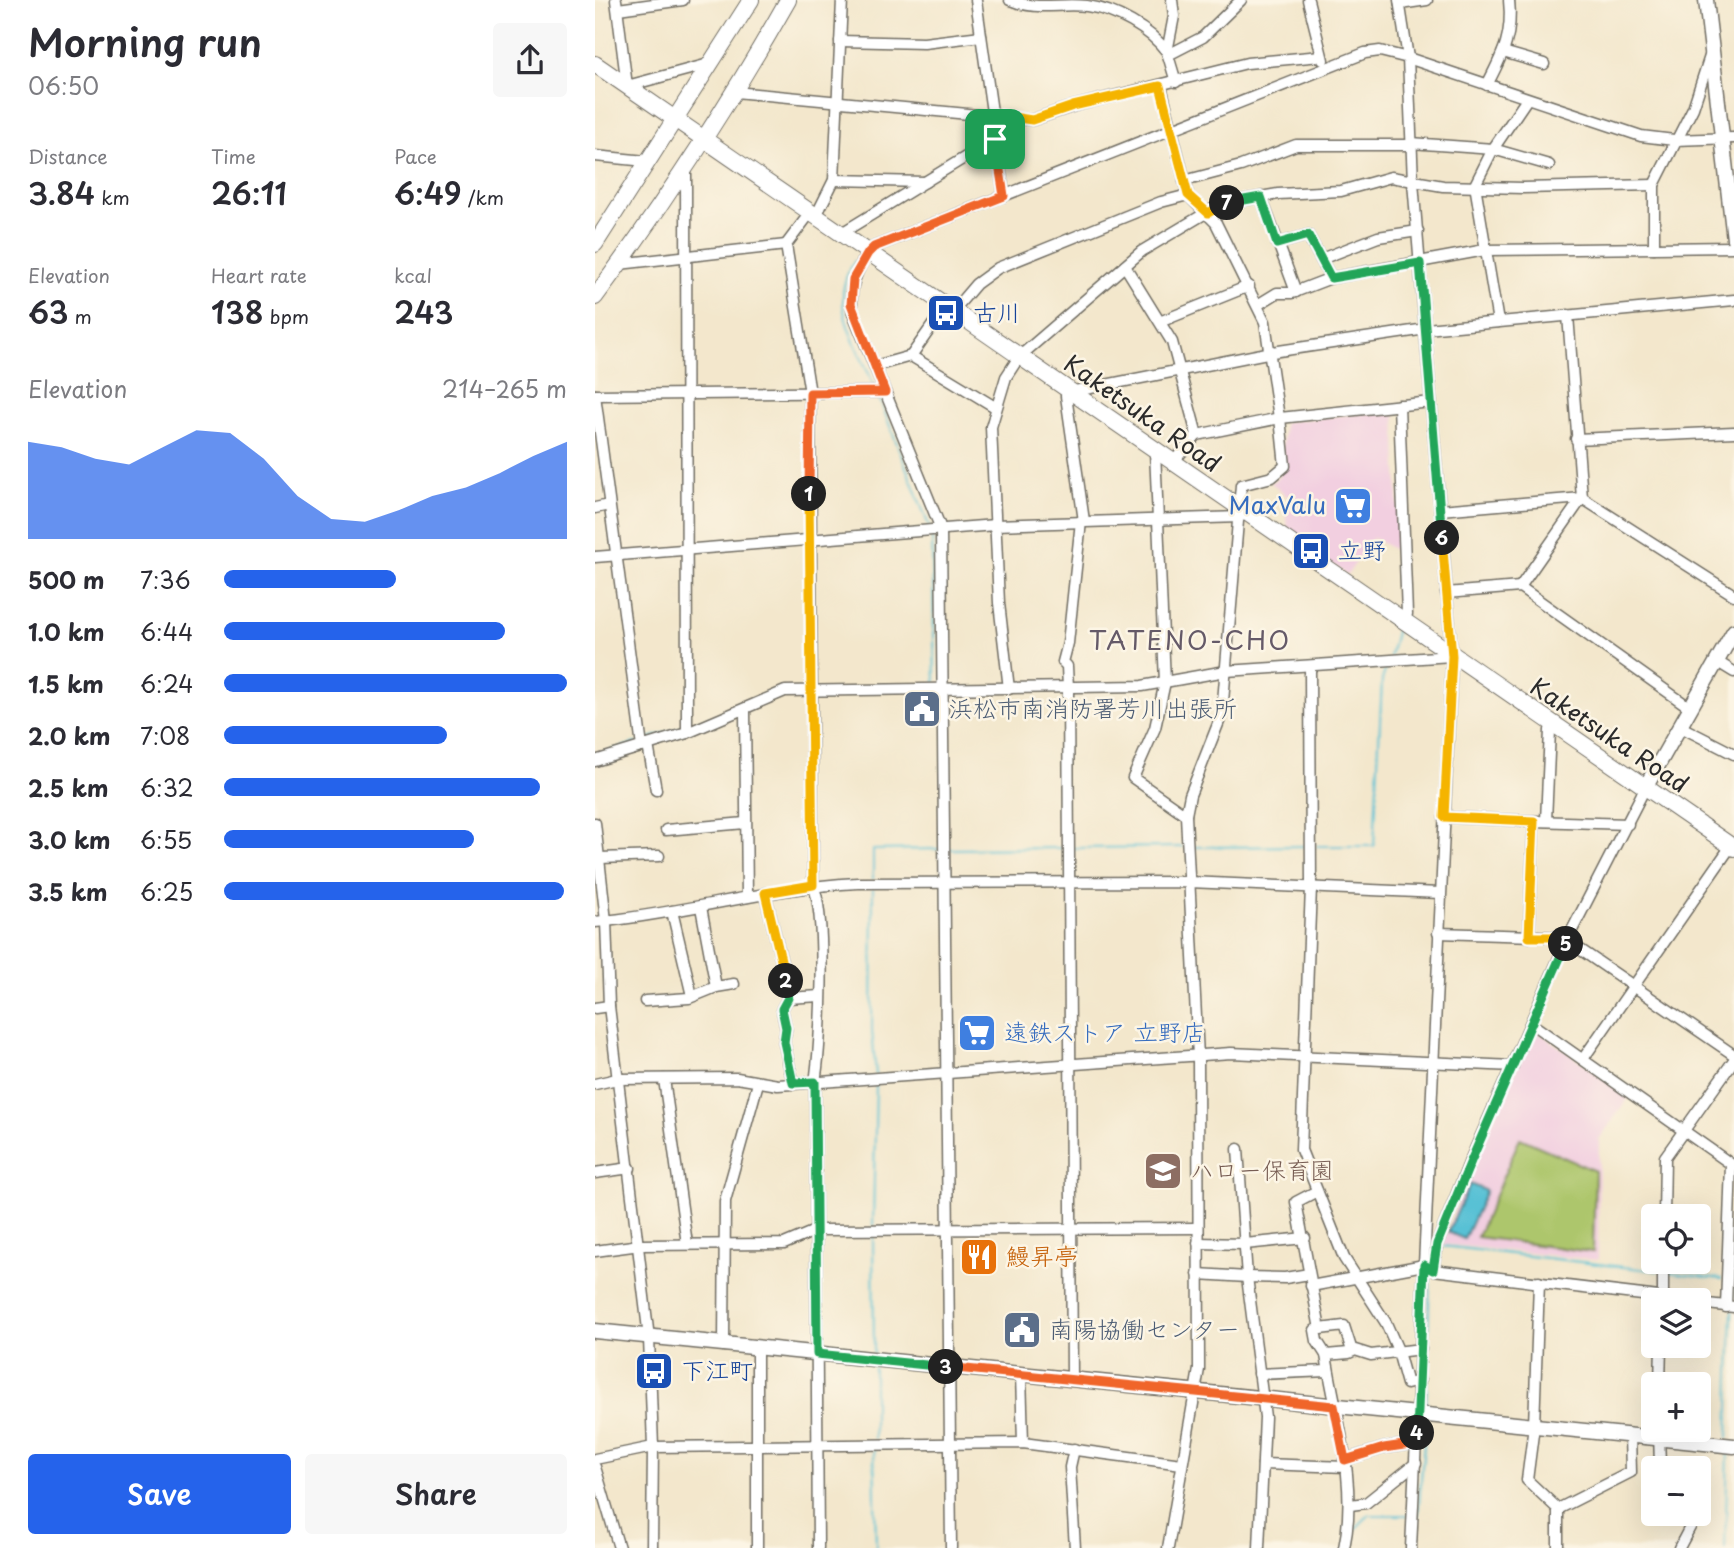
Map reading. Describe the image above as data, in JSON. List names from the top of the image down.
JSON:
{
  "streets": {
    "highway": ["Kaketsuka Road"]
  },
  "districts": ["TATENO-CHO"],
  "places": {
    "bus stop": ["古川", "立野", "下江町"],
    "supermarket": ["MaxValu", "遠鉄ストア 立野店"],
    "public building": ["浜松市南消防署芳川出張所", "南陽協働センター"],
    "school or university": ["ハロー保育園"],
    "restaurant": ["鰻昇亭"]
  },
  "page": {
    "heading": ["Morning run", "06:50"],
    "stats": [
      ["Distance", "3.84 km"],
      ["Time", "26:11"],
      ["Pace", "6:49 /km"],
      ["Elevation", "63 m"],
      ["Heart rate", "138 bpm"],
      ["kcal", "243"]
    ],
    "pins": [
      "7",
      "1",
      "6",
      "5",
      "2",
      "3",
      "4"
    ],
    "chart": ["Elevation", "214–265 m"],
    "list": [
      {
        "name": "500 m",
        "note": "7:36"
      },
      {
        "name": "1.0 km",
        "note": "6:44"
      },
      {
        "name": "1.5 km",
        "note": "6:24"
      },
      {
        "name": "2.0 km",
        "note": "7:08"
      },
      {
        "name": "2.5 km",
        "note": "6:32"
      },
      {
        "name": "3.0 km",
        "note": "6:55"
      },
      {
        "name": "3.5 km",
        "note": "6:25"
      }
    ],
    "map_buttons": ["+", "−"],
    "buttons": ["Save", "Share"]
  }
}
